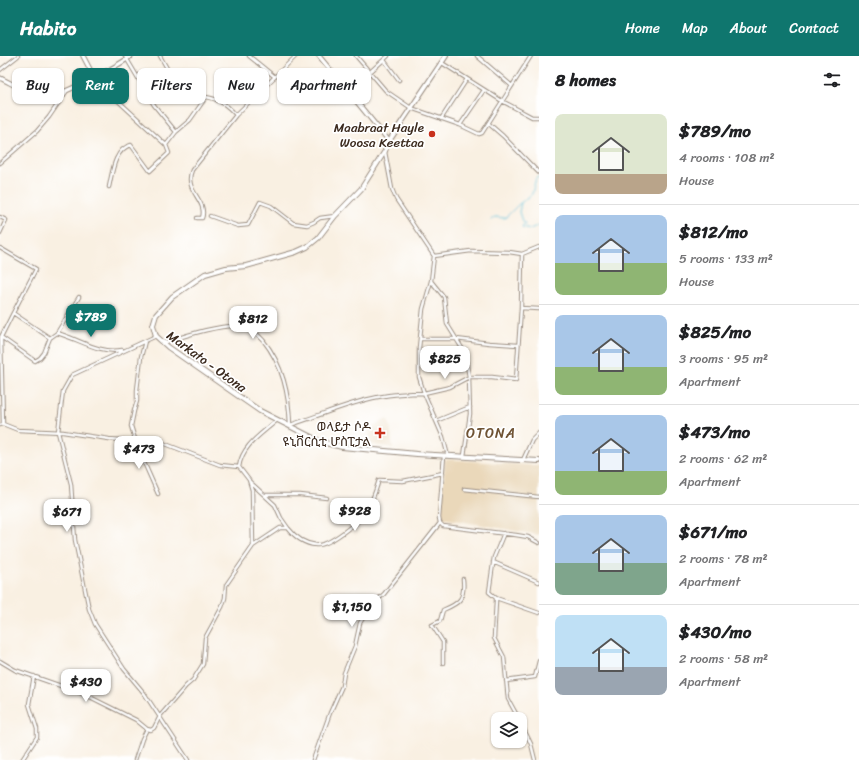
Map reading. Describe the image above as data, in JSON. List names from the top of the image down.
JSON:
{
  "streets": {
    "main road": ["Markato - Otona"]
  },
  "districts": ["OTONA"],
  "places": {
    "other": ["Maabraat Hayle Woosa Keettaa"],
    "health": ["ወላይታ ሶዶ ዩኒቨርሲቲ ሆስፒታል"]
  },
  "page": {
    "header": "Habito",
    "nav": [
      "Home",
      "Map",
      "About",
      "Contact"
    ],
    "heading": "8 homes",
    "chip": [
      "Buy",
      "Rent",
      "Filters",
      "New",
      "Apartment"
    ],
    "list": [
      {
        "name": "$789/mo",
        "note": "4 rooms · 108 m² · House"
      },
      {
        "name": "$812/mo",
        "note": "5 rooms · 133 m² · House"
      },
      {
        "name": "$825/mo",
        "note": "3 rooms · 95 m² · Apartment"
      },
      {
        "name": "$473/mo",
        "note": "2 rooms · 62 m² · Apartment"
      },
      {
        "name": "$671/mo",
        "note": "2 rooms · 78 m² · Apartment"
      },
      {
        "name": "$430/mo",
        "note": "2 rooms · 58 m² · Apartment"
      }
    ],
    "price": [
      "$789",
      "$812",
      "$825",
      "$473",
      "$928",
      "$671",
      "$1,150",
      "$430"
    ]
  }
}
